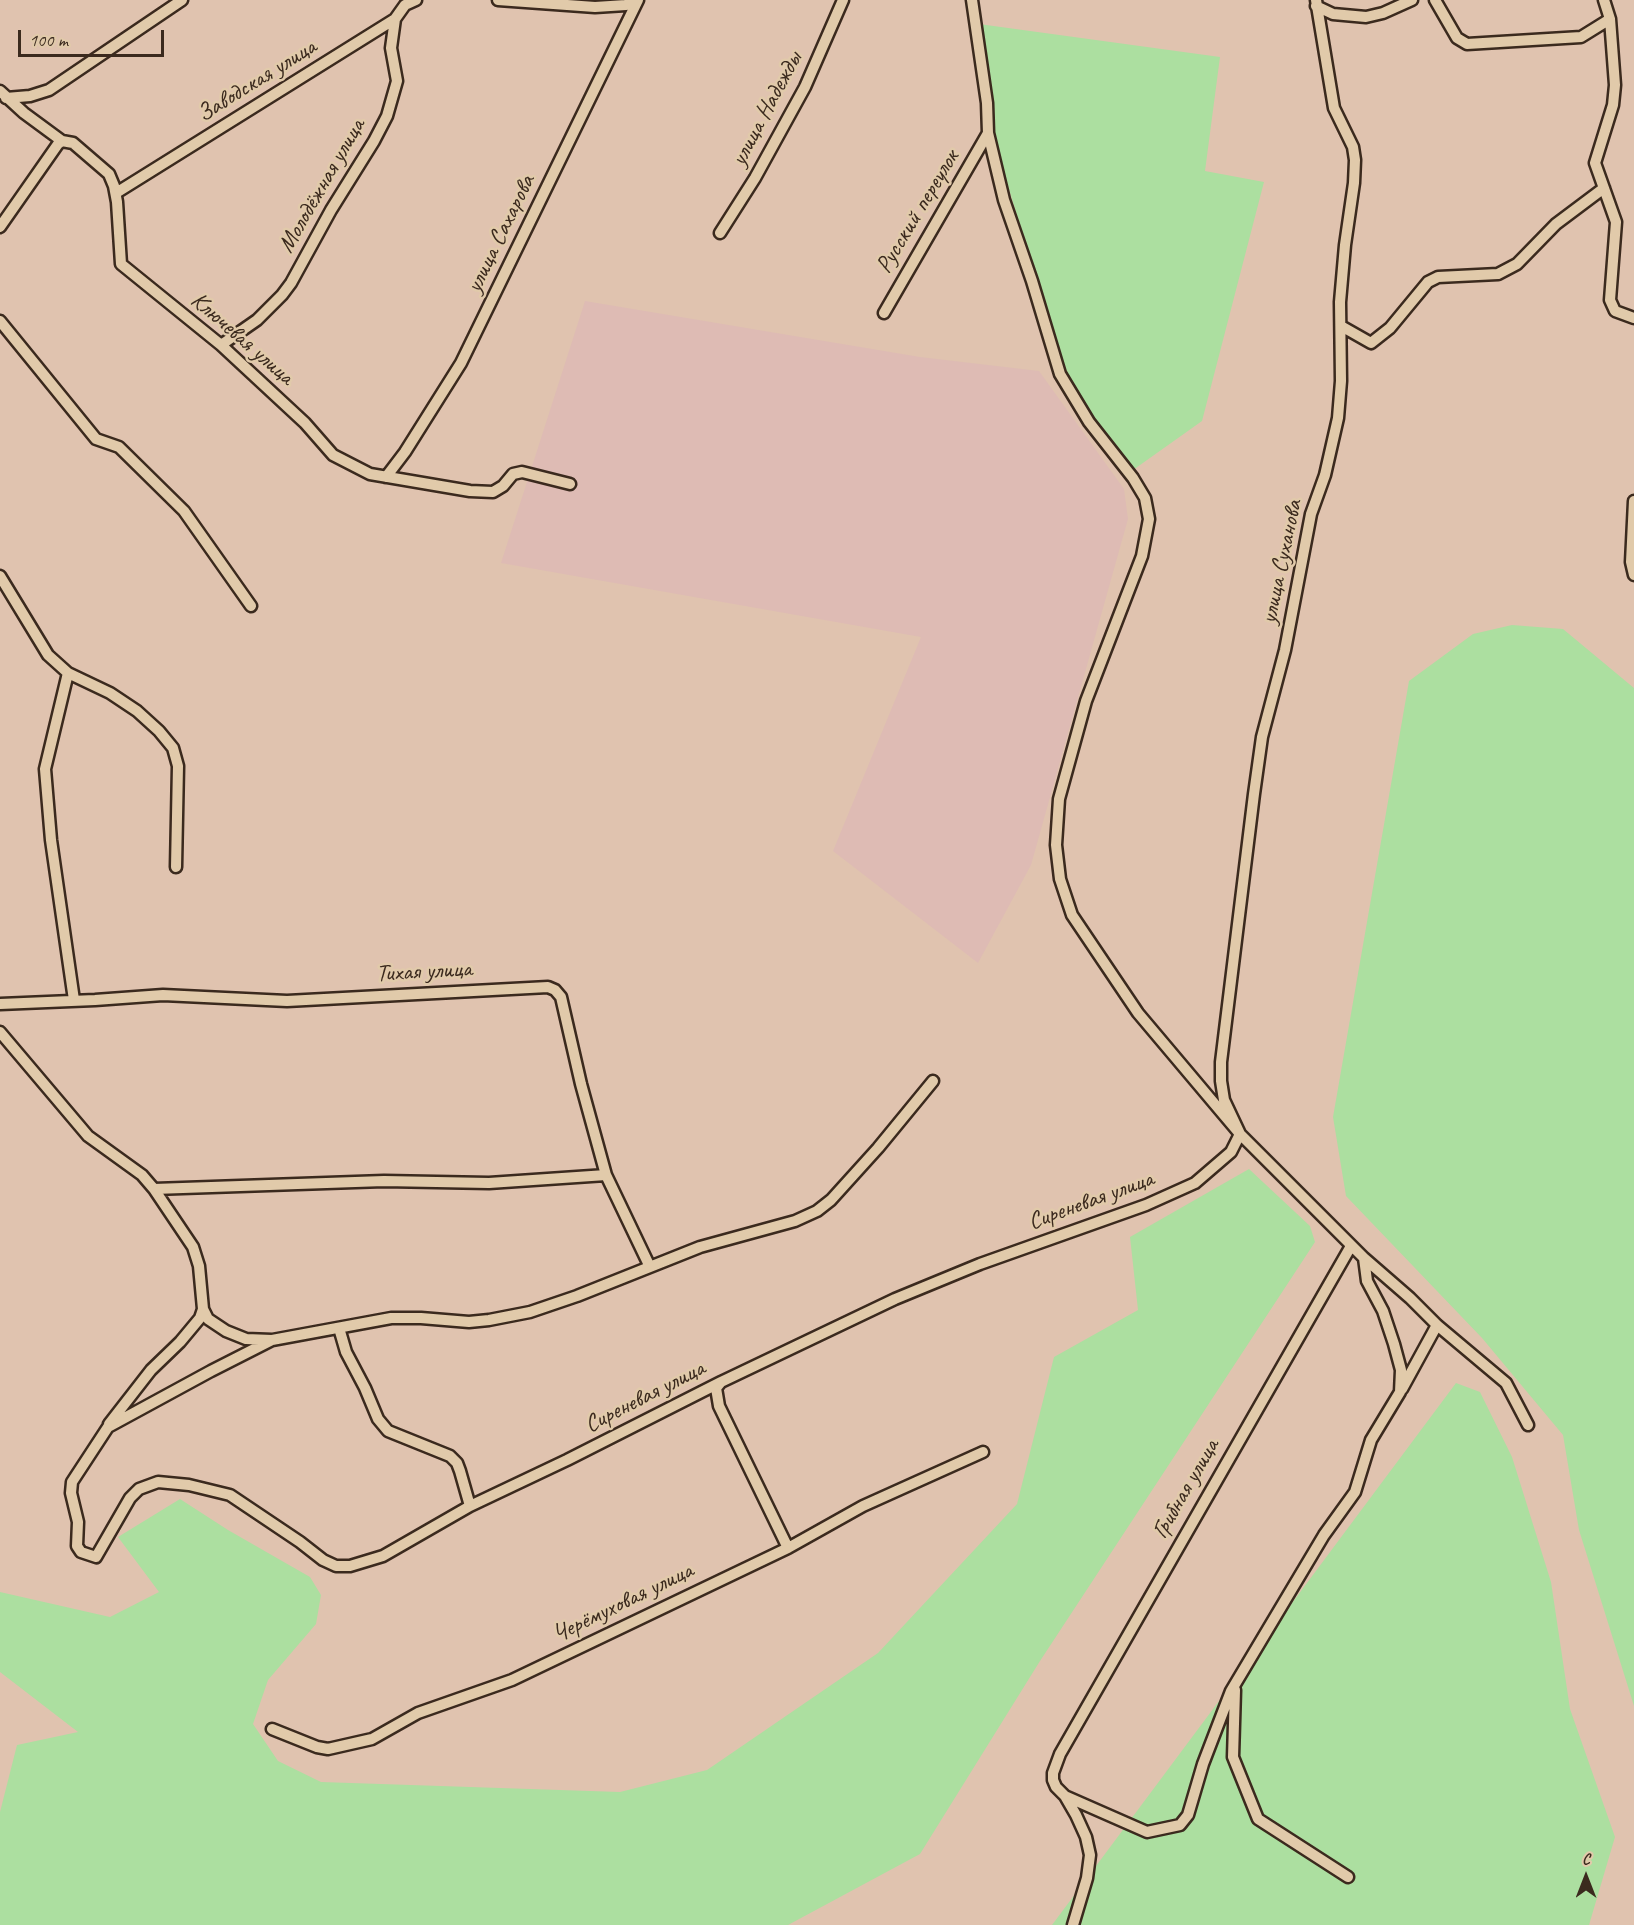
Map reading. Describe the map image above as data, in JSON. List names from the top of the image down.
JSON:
{
  "streets": {
    "street": [
      "Заводская улица",
      "улица Надежды",
      "Молодёжная улица",
      "Русский переулок",
      "улица Сахарова",
      "Ключевая улица",
      "улица Суханова",
      "Тихая улица",
      "Сиреневая улица",
      "Грибная улица",
      "Черёмуховая улица"
    ]
  },
  "crossings": [
    ["Заводская улица", "Молодёжная улица"],
    ["Заводская улица", "Ключевая улица"],
    ["Молодёжная улица", "Ключевая улица"],
    ["улица Сахарова", "Ключевая улица"],
    ["улица Суханова", "Сиреневая улица"]
  ],
  "scale_bar": "100 m",
  "north": "top"
}
